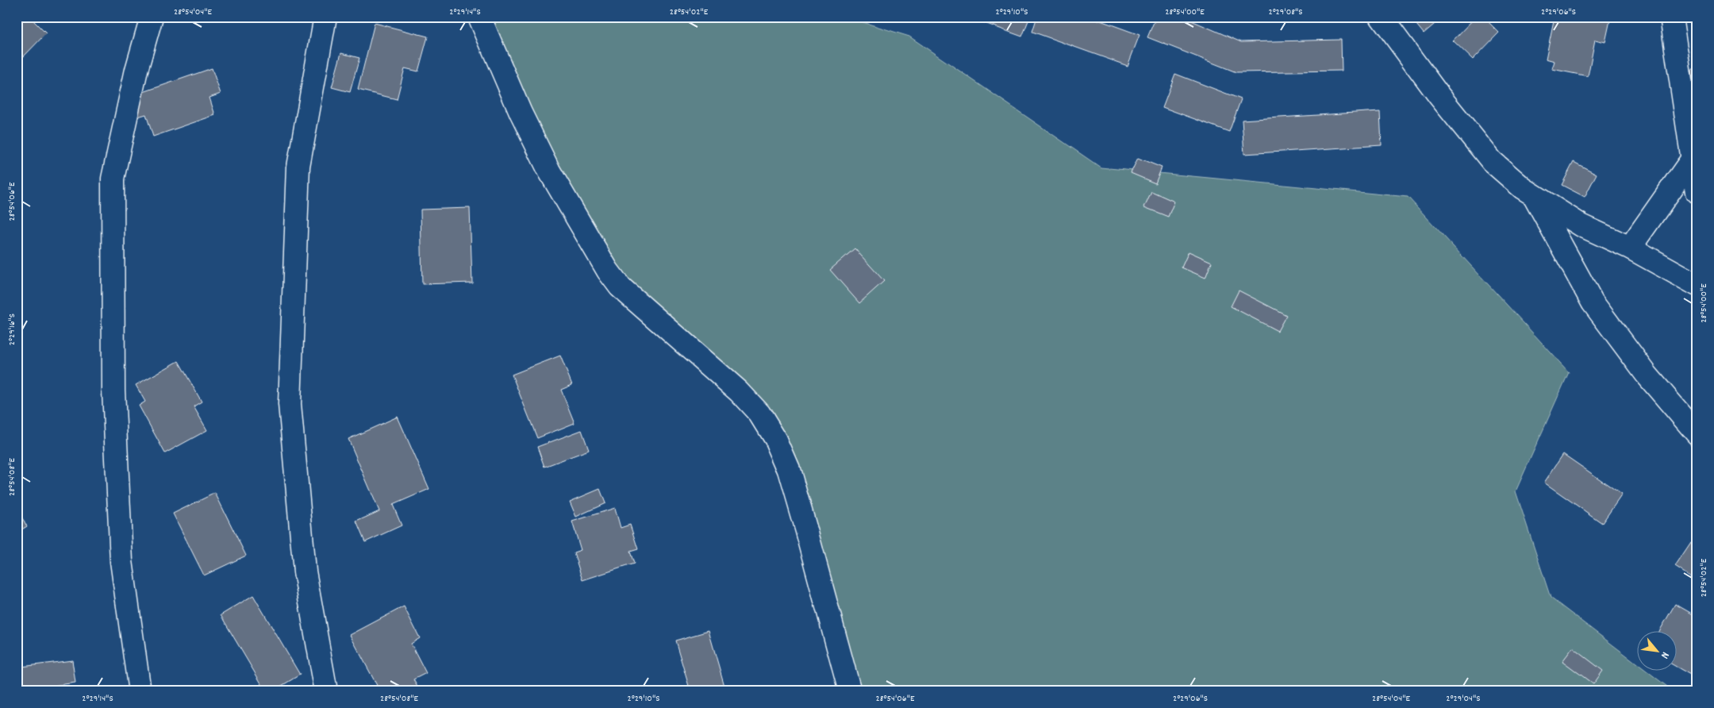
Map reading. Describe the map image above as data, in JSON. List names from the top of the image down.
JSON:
{
  "north": "bottom right",
  "coordinates": [
    "28°54'04\"E",
    "2°29'14\"S",
    "28°54'02\"E",
    "2°29'10\"S",
    "28°54'00\"E",
    "2°29'08\"S",
    "2°29'06\"S",
    "28°54'06\"E",
    "2°29'16\"S",
    "28°54'08\"E",
    "2°29'04\"S"
  ]
}
